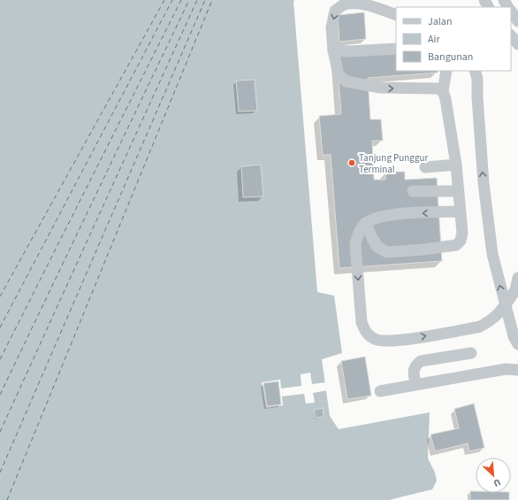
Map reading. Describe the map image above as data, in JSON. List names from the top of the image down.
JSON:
{
  "places": ["Tanjung Punggur Terminal"],
  "legend": ["Jalan", "Air", "Bangunan"],
  "north": "bottom right"
}
